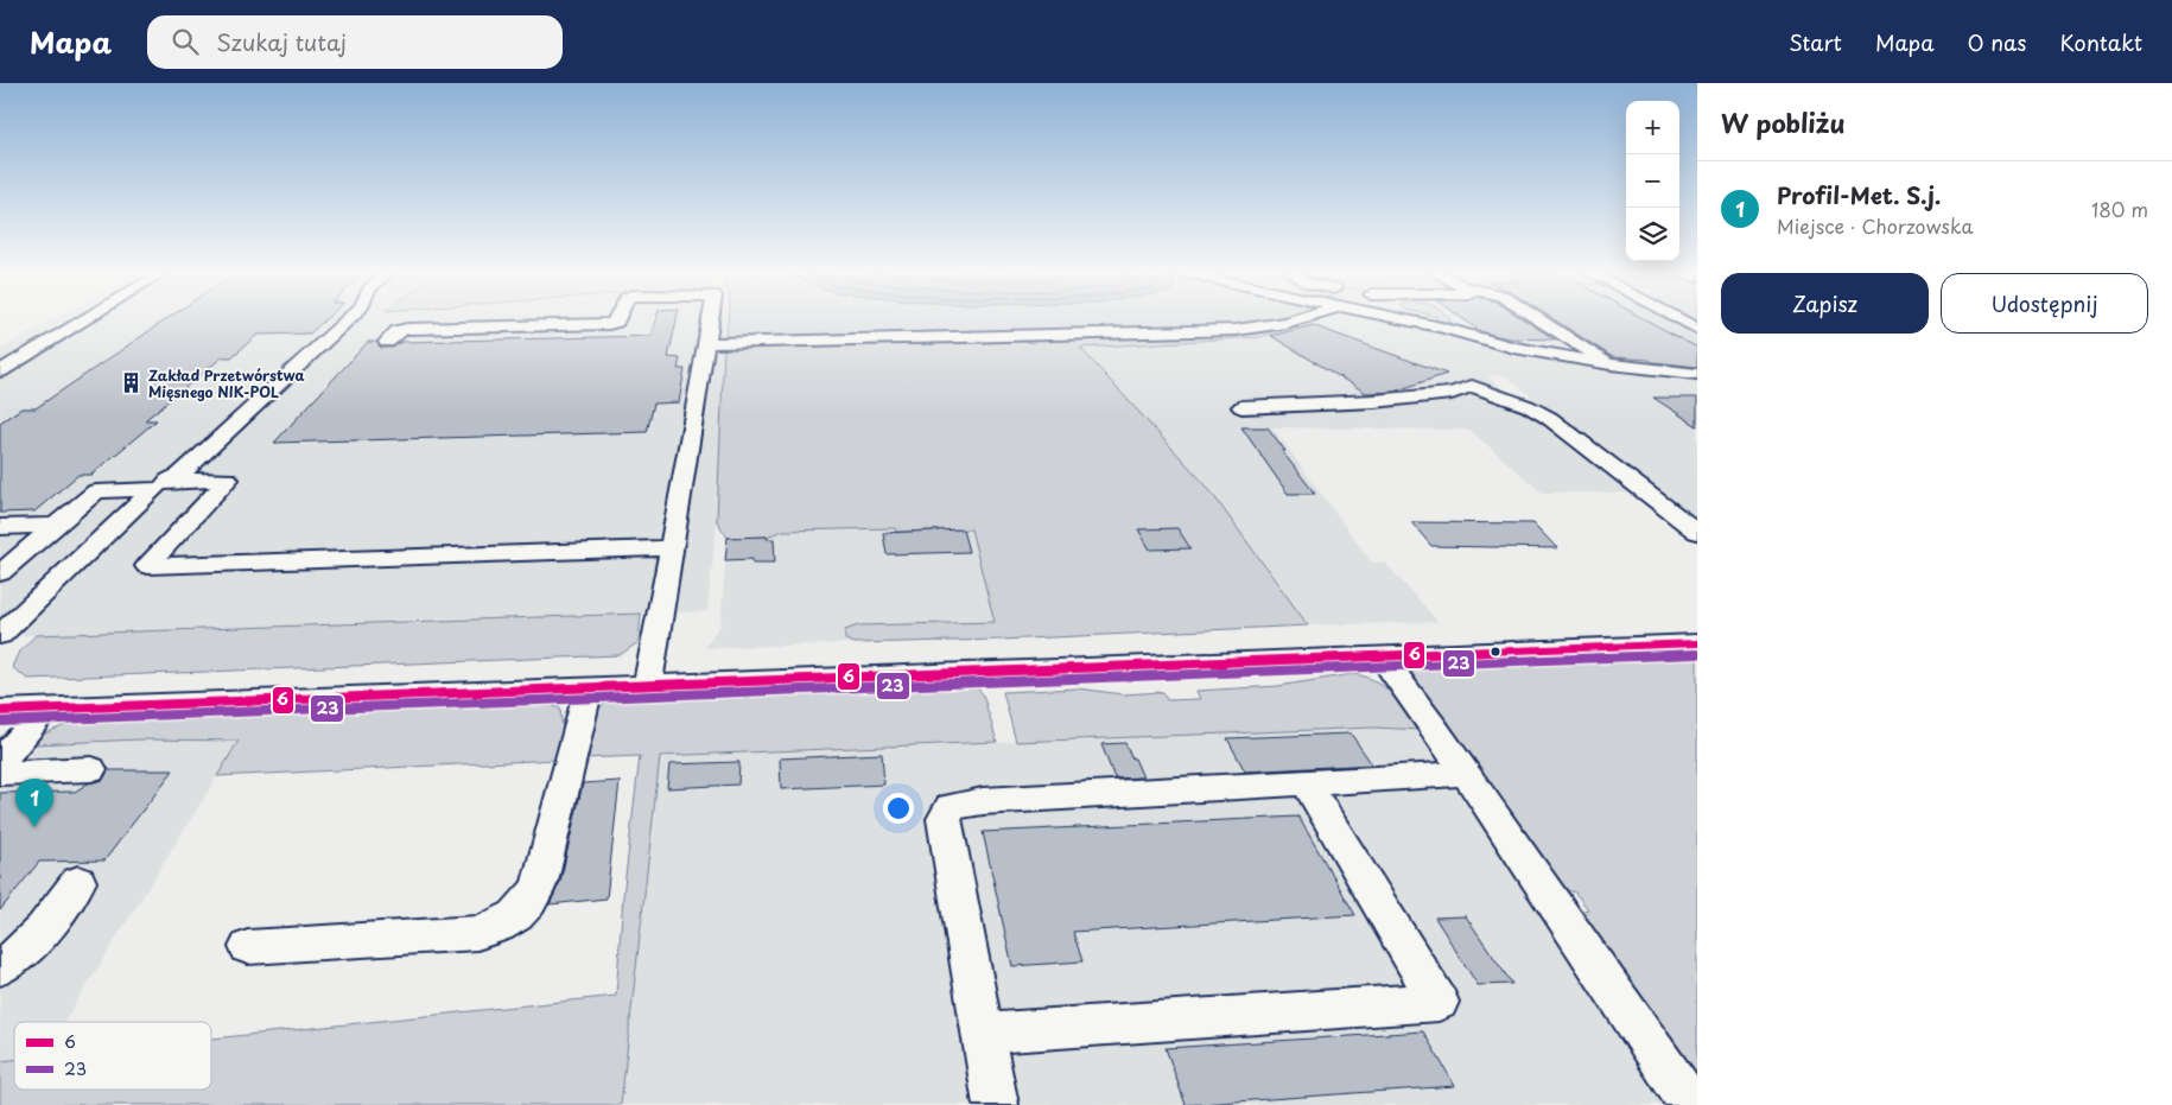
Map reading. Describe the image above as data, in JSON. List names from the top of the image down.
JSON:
{
  "places": {
    "building": ["Zakład Przetwórstwa Mięsnego NIK-POL"]
  },
  "lines": ["transit line 6", "transit line 23"],
  "legend": ["6", "23"],
  "page": {
    "header": "Mapa",
    "search": "Szukaj tutaj",
    "nav": [
      "Start",
      "Mapa",
      "O nas",
      "Kontakt"
    ],
    "heading": "W pobliżu",
    "map_buttons": ["+", "−"],
    "list": [
      {
        "mark": "1",
        "name": "Profil-Met. S.j.",
        "note": "Miejsce · Chorzowska",
        "value": "180 m"
      }
    ],
    "buttons": ["Zapisz", "Udostępnij"],
    "pins": "1"
  }
}
